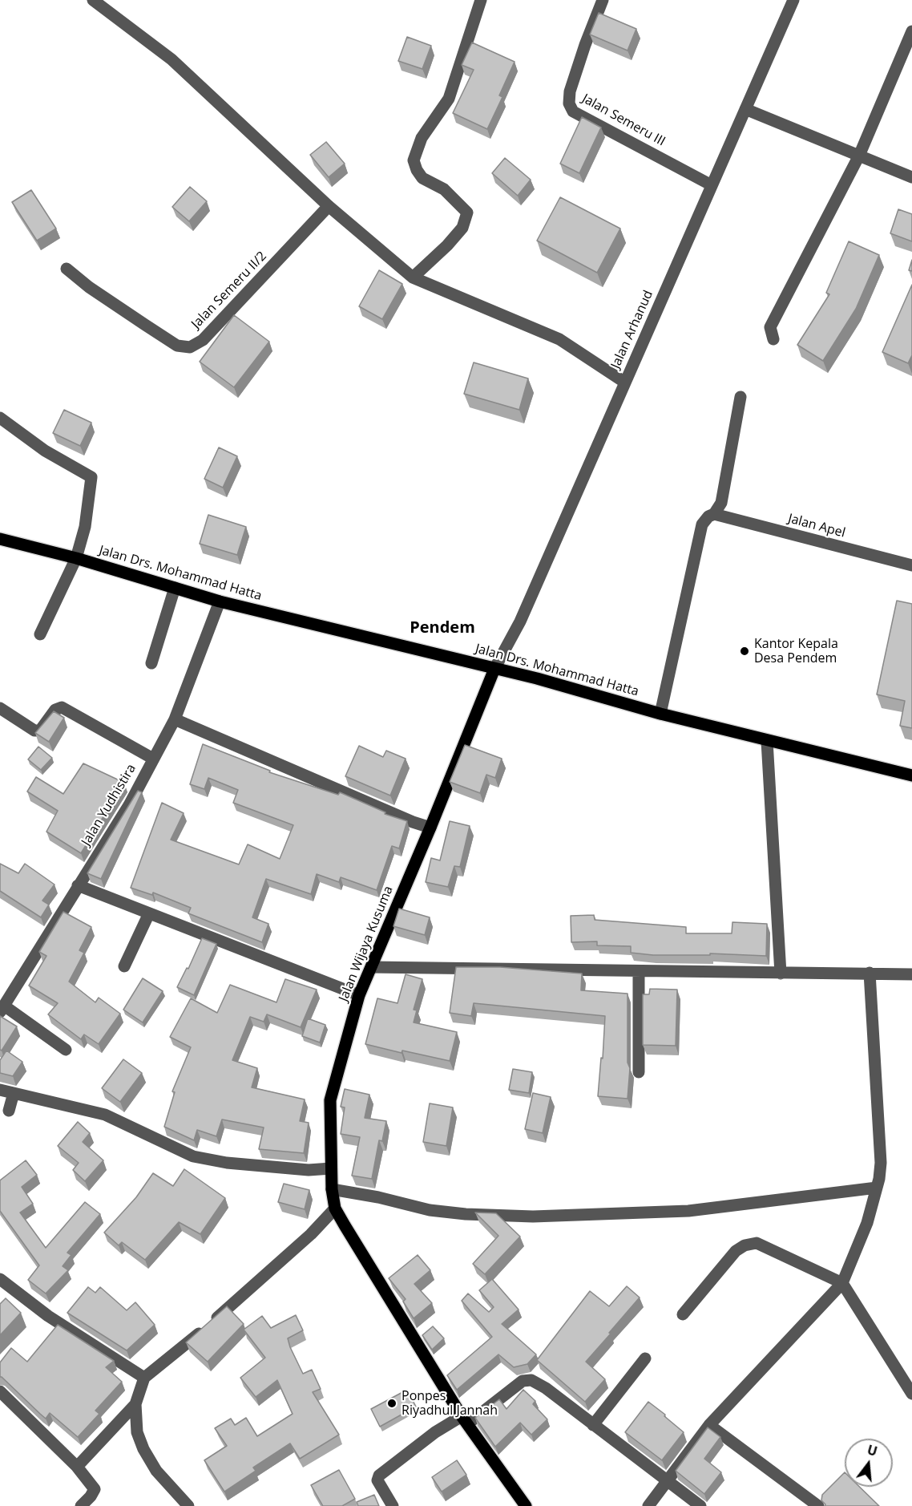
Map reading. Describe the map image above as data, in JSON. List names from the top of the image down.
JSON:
{
  "streets": {
    "main road": ["Jalan Drs. Mohammad Hatta", "Jalan Wijaya Kusuma"],
    "street": [
      "Jalan Semeru III",
      "Jalan Semeru II/2",
      "Jalan Arhanud",
      "Jalan Apel",
      "Jalan Yudhistira"
    ]
  },
  "crossings": [
    ["Jalan Semeru III", "Jalan Arhanud"],
    ["Jalan Arhanud", "Jalan Drs. Mohammad Hatta"],
    ["Jalan Arhanud", "Jalan Wijaya Kusuma"],
    ["Jalan Drs. Mohammad Hatta", "Jalan Yudhistira"],
    ["Jalan Drs. Mohammad Hatta", "Jalan Wijaya Kusuma"]
  ],
  "districts": ["Pendem"],
  "places": ["Kantor Kepala Desa Pendem", "Ponpes Riyadhul Jannah"],
  "north": "top"
}
